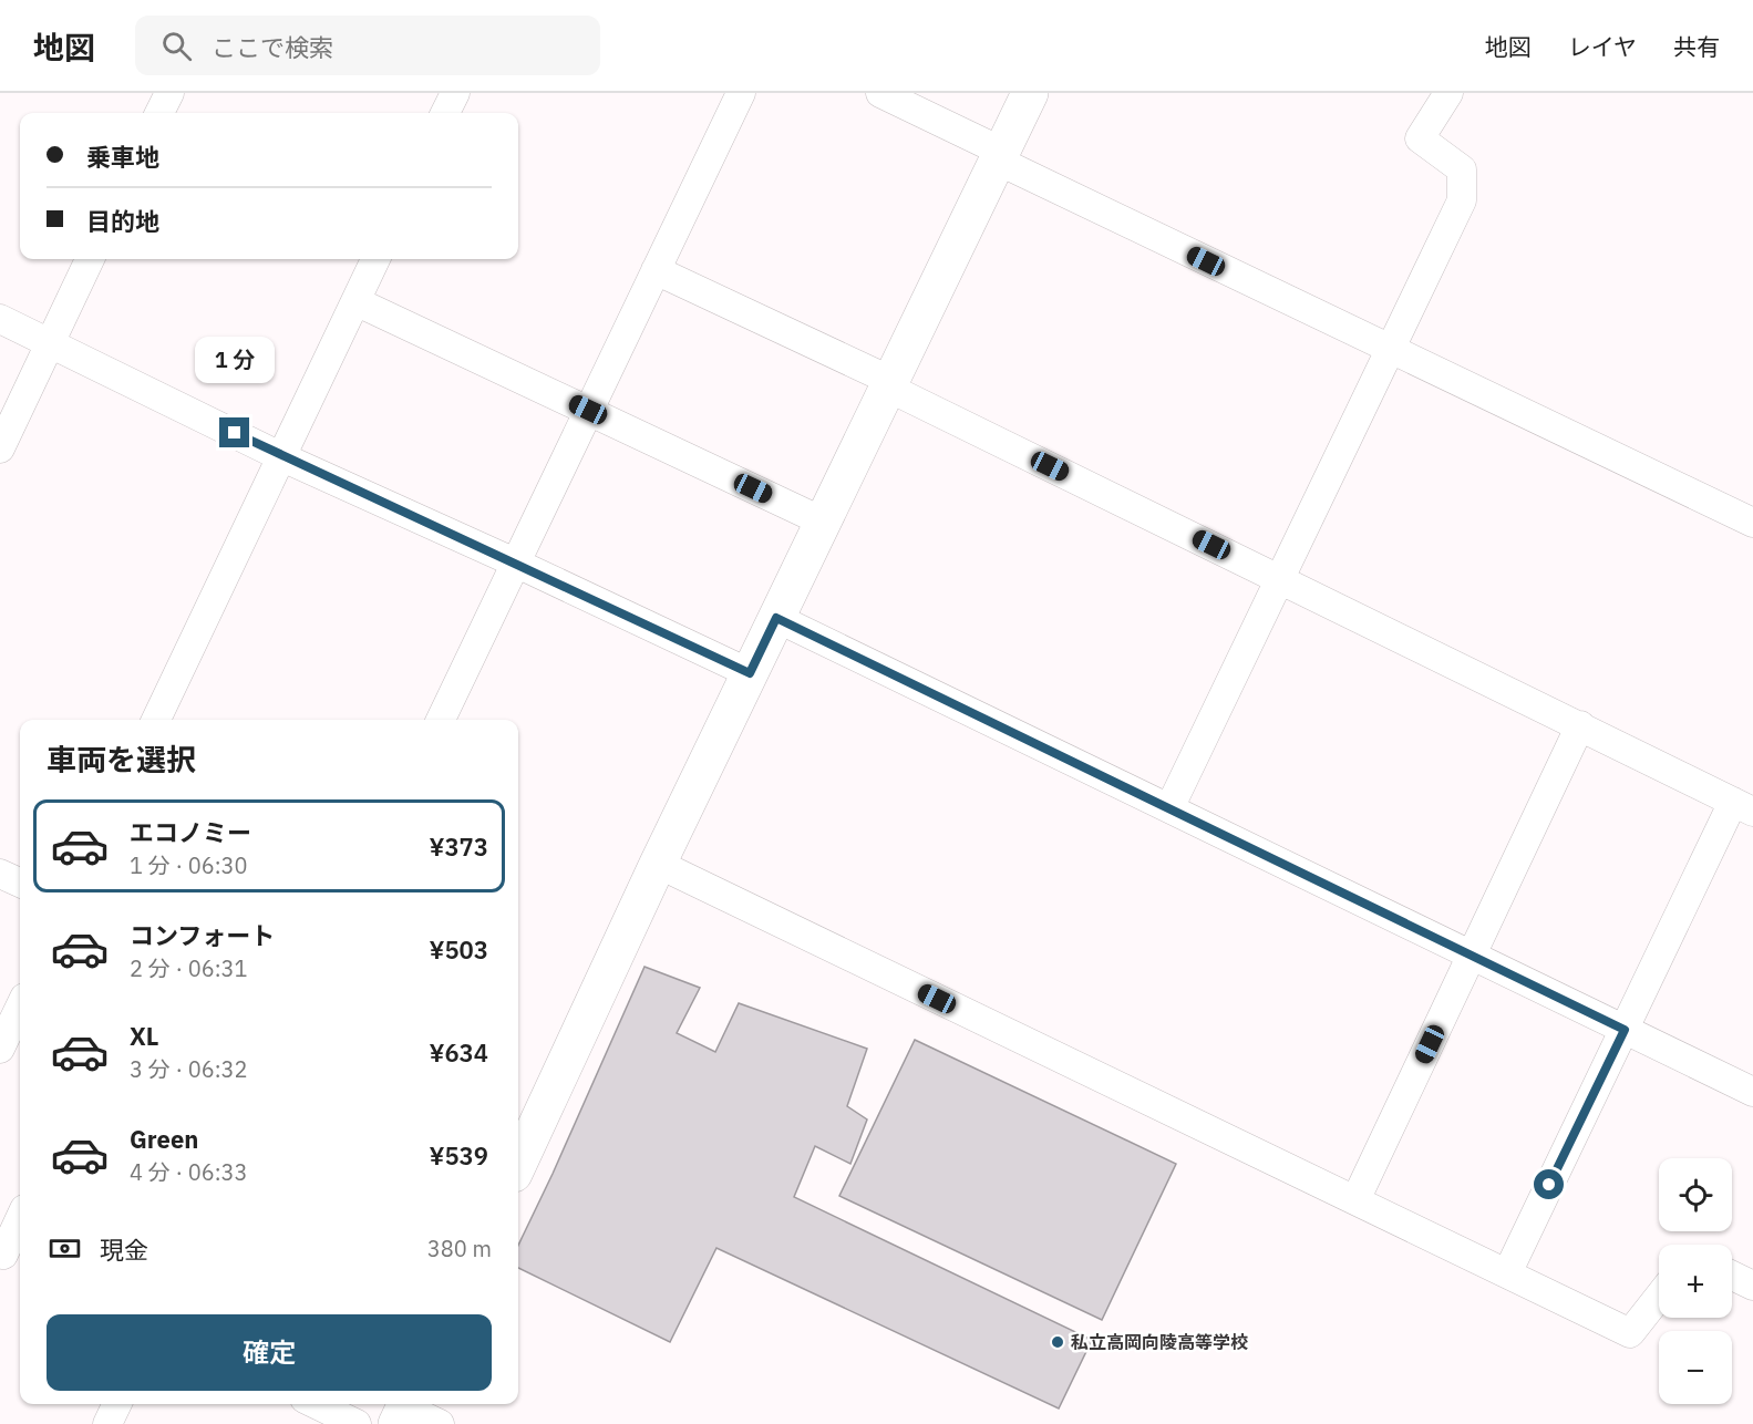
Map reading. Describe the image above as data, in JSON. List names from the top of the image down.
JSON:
{
  "places": ["私立高岡向陵高等学校"],
  "page": {
    "header": "地図",
    "search": "ここで検索",
    "nav": ["地図", "レイヤ", "共有"],
    "banner": ["乗車地", "目的地"],
    "bubble": "1 分",
    "heading": "車両を選択",
    "list": [
      {
        "name": "エコノミー",
        "note": "1 分 · 06:30",
        "value": "¥373"
      },
      {
        "name": "コンフォート",
        "note": "2 分 · 06:31",
        "value": "¥503"
      },
      {
        "name": "XL",
        "note": "3 分 · 06:32",
        "value": "¥634"
      },
      {
        "name": "Green",
        "note": "4 分 · 06:33",
        "value": "¥539"
      }
    ],
    "map_buttons": ["+", "−"],
    "pay": ["現金", "380 m"],
    "buttons": "確定"
  }
}
